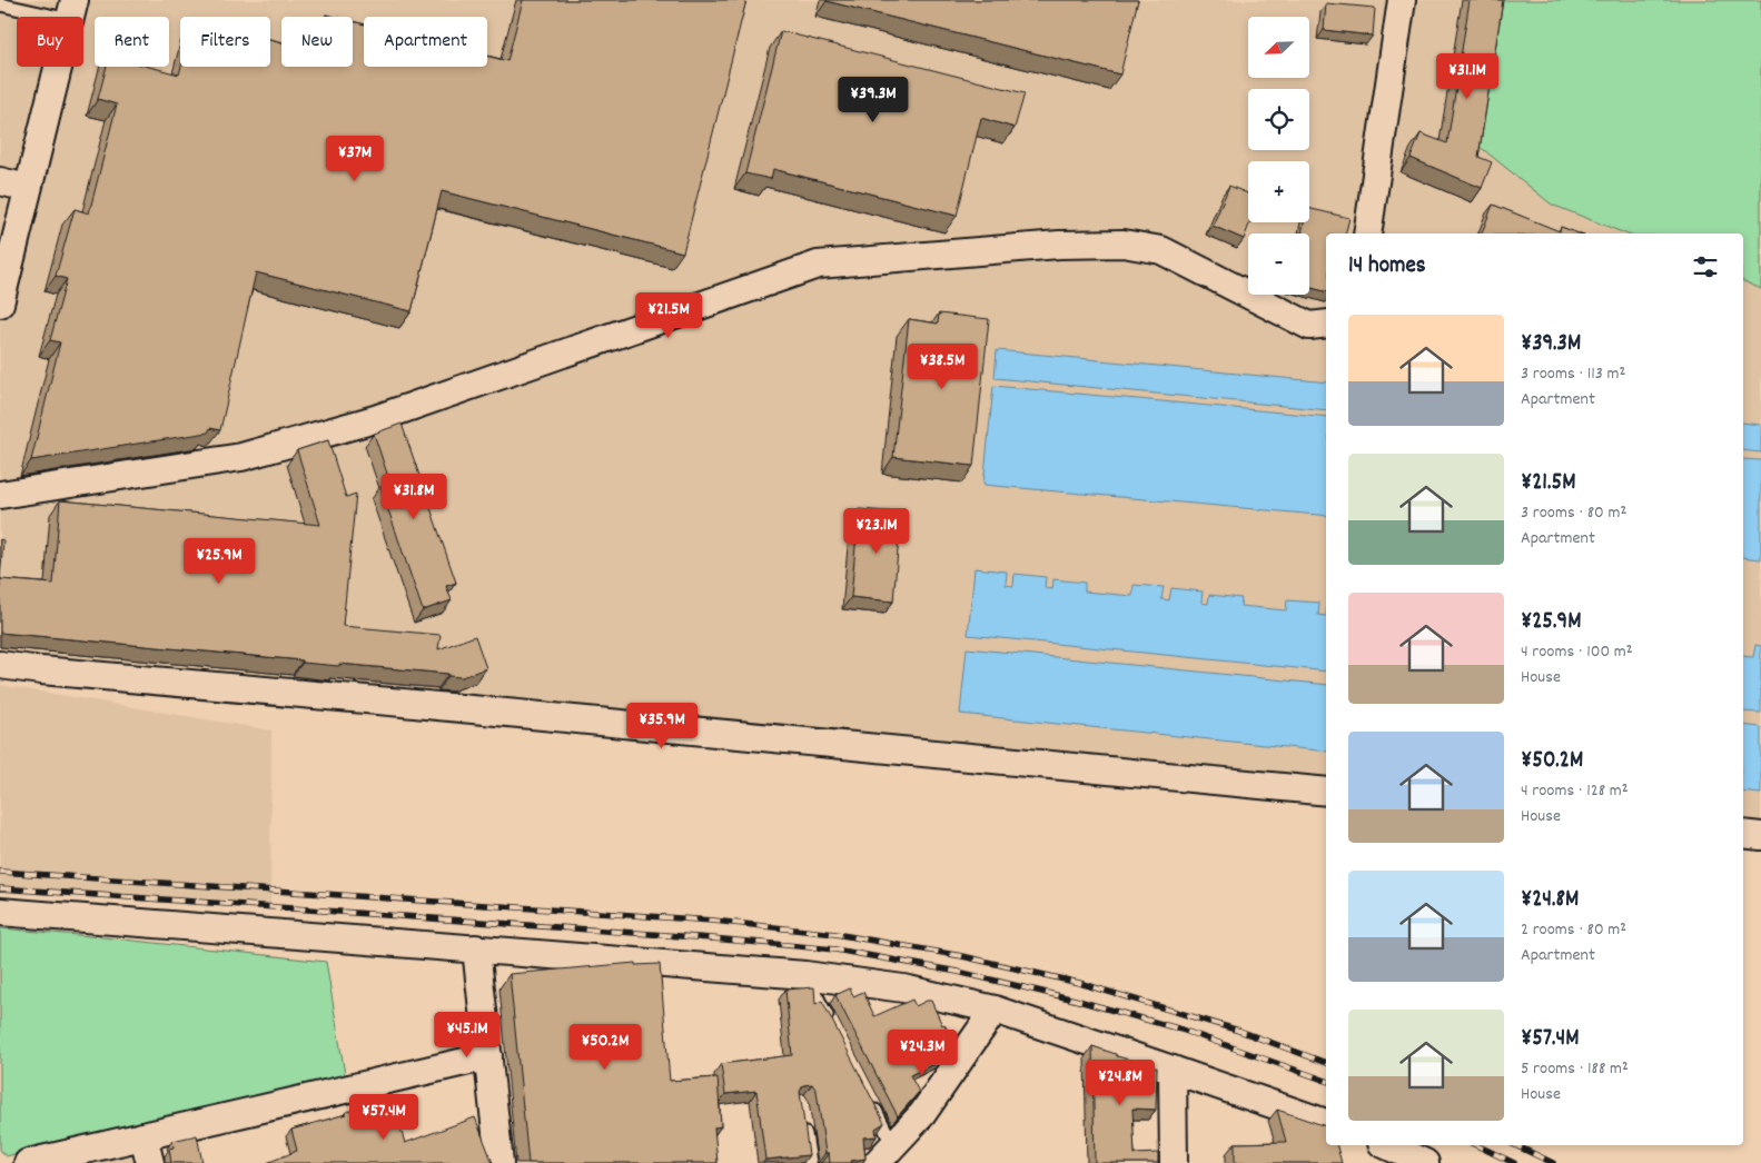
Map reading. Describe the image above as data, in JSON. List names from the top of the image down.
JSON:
{
  "north": "bottom left",
  "page": {
    "map_buttons": ["+", "−"],
    "chip": [
      "Buy",
      "Rent",
      "Filters",
      "New",
      "Apartment"
    ],
    "price": [
      "¥31.1M",
      "¥39.3M",
      "¥37M",
      "¥21.5M",
      "¥38.5M",
      "¥31.8M",
      "¥23.1M",
      "¥25.9M",
      "¥35.9M",
      "¥45.1M",
      "¥50.2M",
      "¥24.3M",
      "¥24.8M",
      "¥57.4M"
    ],
    "heading": "14 homes",
    "list": [
      {
        "name": "¥39.3M",
        "note": "3 rooms · 113 m² · Apartment"
      },
      {
        "name": "¥21.5M",
        "note": "3 rooms · 80 m² · Apartment"
      },
      {
        "name": "¥25.9M",
        "note": "4 rooms · 100 m² · House"
      },
      {
        "name": "¥50.2M",
        "note": "4 rooms · 128 m² · House"
      },
      {
        "name": "¥24.8M",
        "note": "2 rooms · 80 m² · Apartment"
      },
      {
        "name": "¥57.4M",
        "note": "5 rooms · 188 m² · House"
      }
    ]
  }
}
